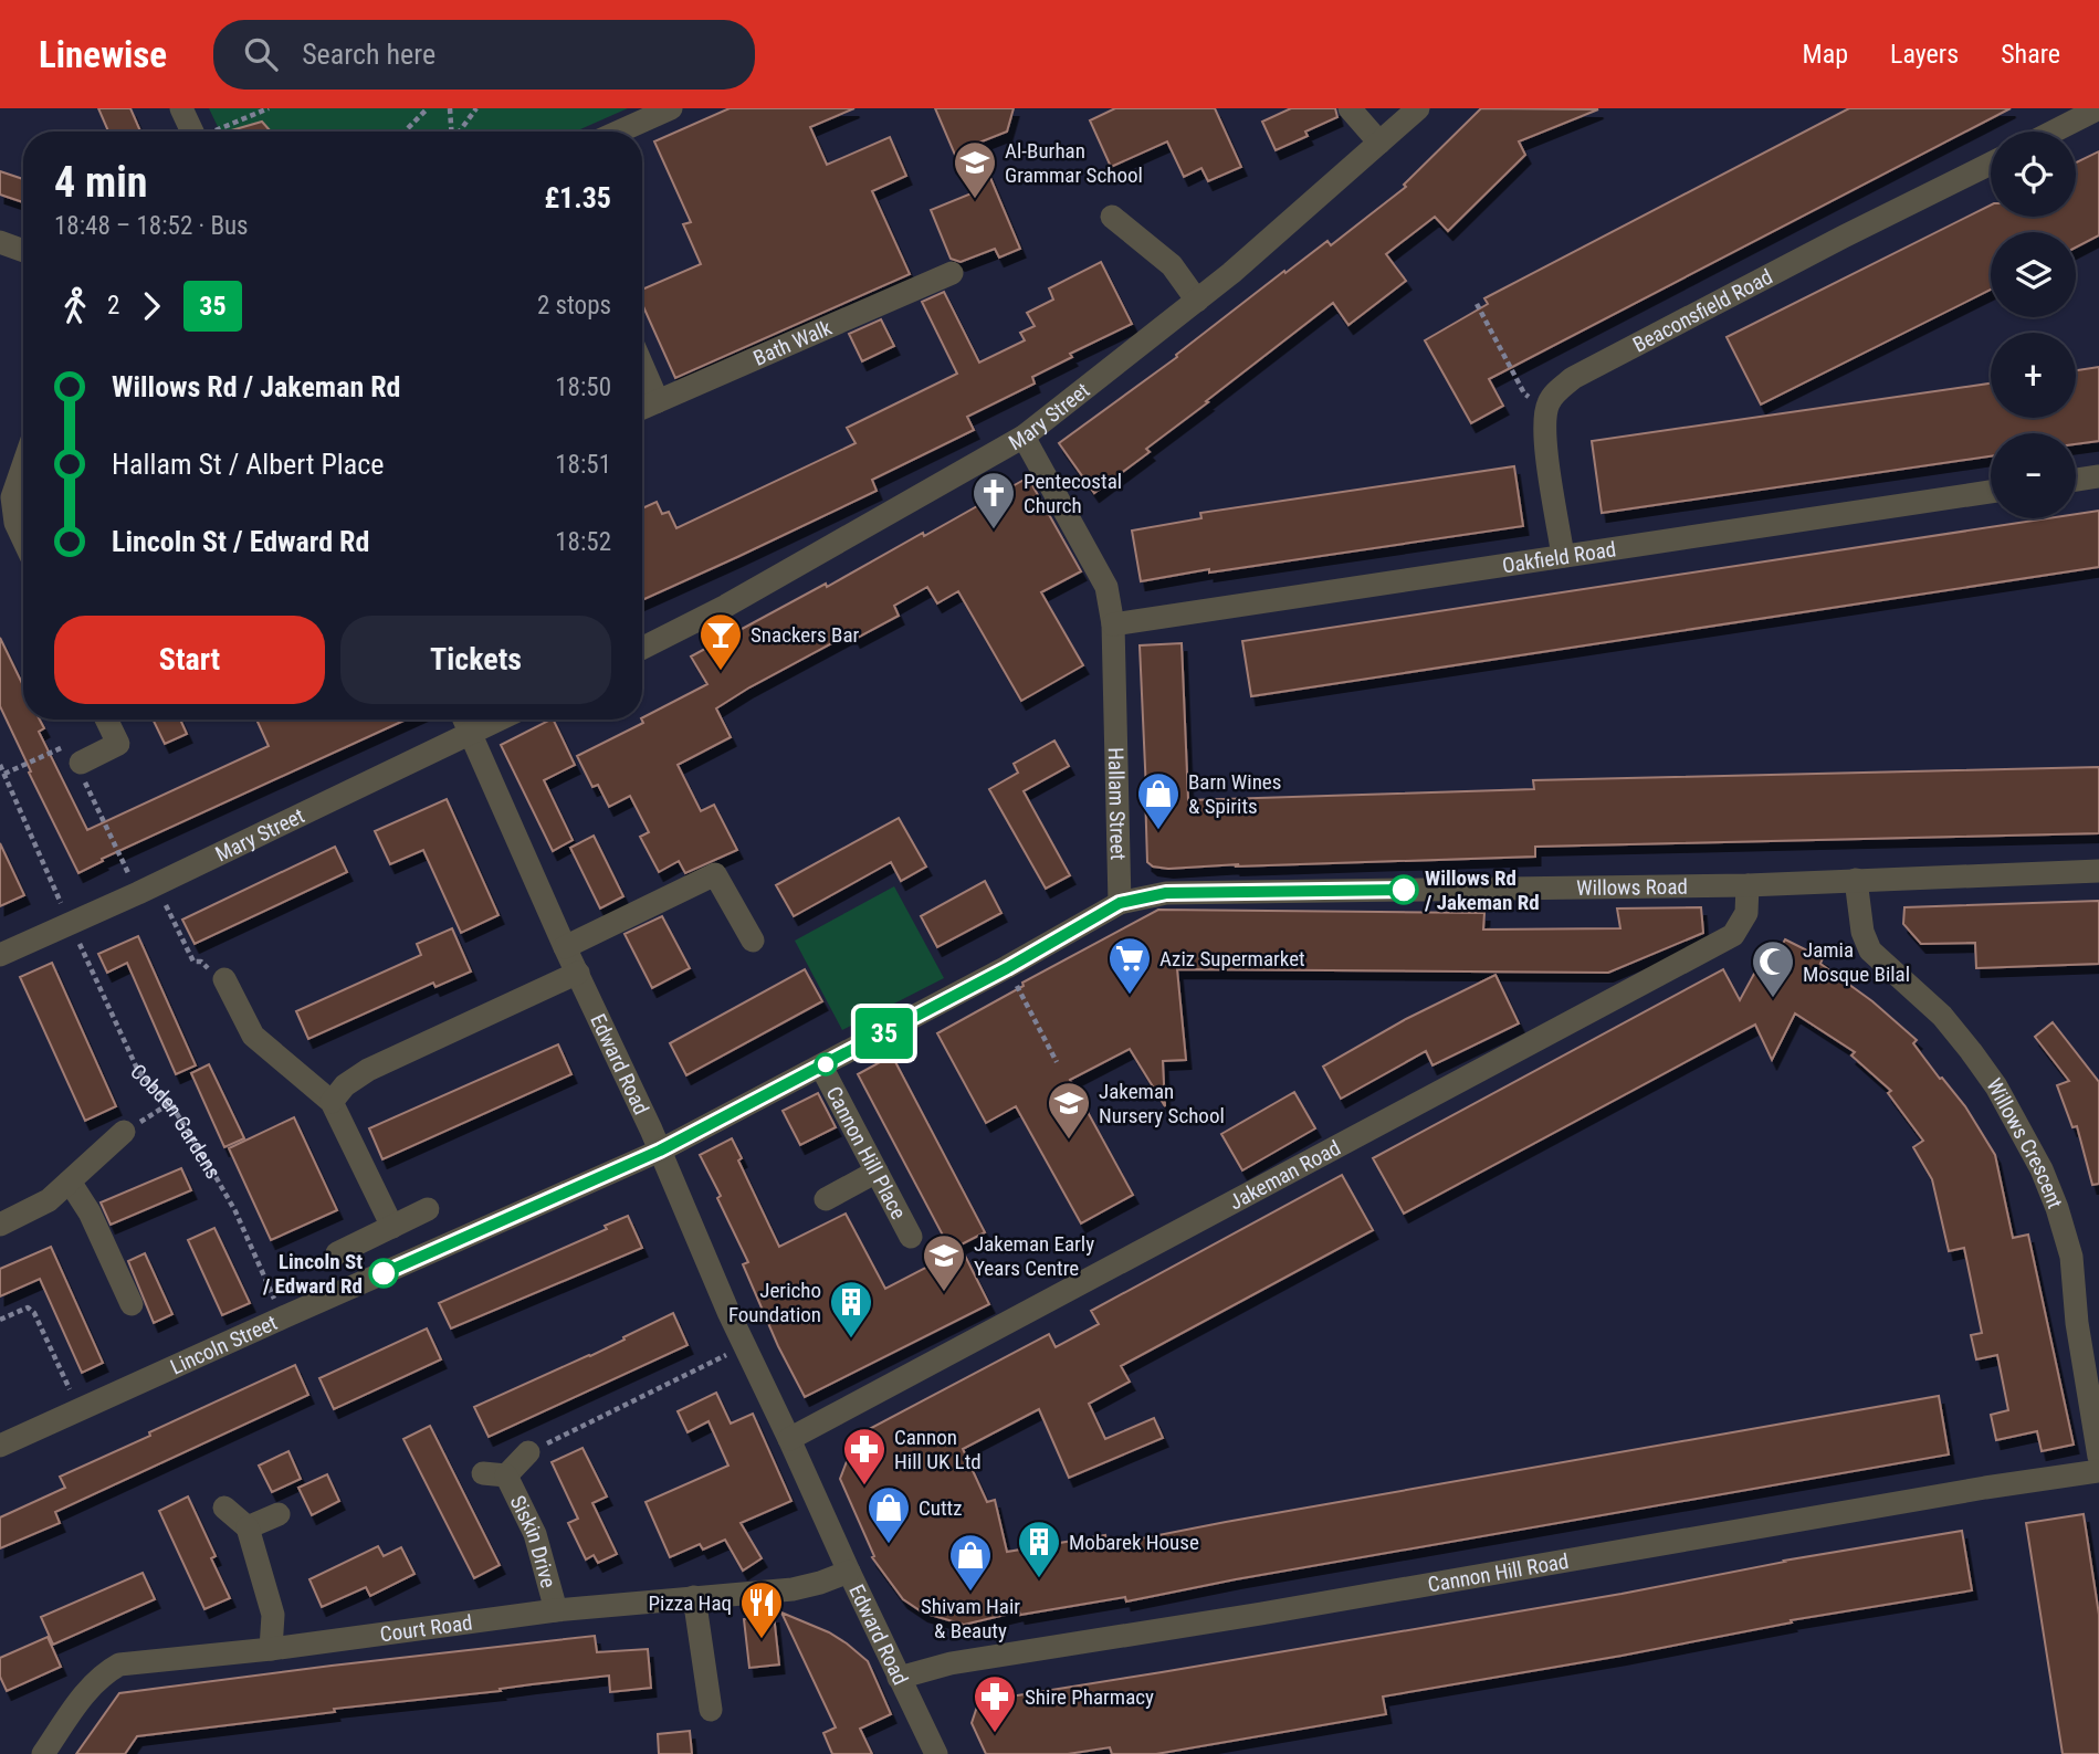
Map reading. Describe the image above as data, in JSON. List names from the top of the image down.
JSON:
{
  "streets": {
    "street": [
      "Beaconsfield Road",
      "Bath Walk",
      "Mary Street",
      "Oakfield Road",
      "Hallam Street",
      "Willows Road",
      "Edward Road",
      "Willows Crescent",
      "Cannon Hill Place",
      "Jakeman Road",
      "Lincoln Street",
      "Siskin Drive",
      "Cannon Hill Road",
      "Court Road"
    ],
    "path": ["Cobden Gardens"]
  },
  "crossings": [
    ["Mary Street", "Hallam Street"],
    ["Mary Street", "Edward Road"],
    ["Mary Street", "Cobden Gardens"],
    ["Oakfield Road", "Hallam Street"],
    ["Hallam Street", "Willows Road"],
    ["Willows Road", "Willows Crescent"],
    ["Willows Road", "Jakeman Road"],
    ["Edward Road", "Jakeman Road"],
    ["Edward Road", "Lincoln Street"],
    ["Edward Road", "Cannon Hill Road"],
    ["Edward Road", "Court Road"],
    ["Cobden Gardens", "Lincoln Street"],
    ["Siskin Drive", "Court Road"]
  ],
  "places": {
    "school or university": ["Al-Burhan Grammar School", "Jakeman Nursery School", "Jakeman Early Years Centre"],
    "church": ["Pentecostal Church"],
    "bar": ["Snackers Bar"],
    "shop": ["Barn Wines & Spirits", "Cuttz", "Shivam Hair & Beauty"],
    "other": ["Willows Rd / Jakeman Rd", "Lincoln St / Edward Rd"],
    "supermarket": ["Aziz Supermarket"],
    "mosque": ["Jamia Mosque Bilal"],
    "building": ["Jericho Foundation", "Mobarek House"],
    "pharmacy": ["Cannon Hill UK Ltd", "Shire Pharmacy"],
    "restaurant": ["Pizza Haq"]
  },
  "lines": ["bus line 35"],
  "page": {
    "header": "Linewise",
    "search": "Search here",
    "nav": ["Map", "Layers", "Share"],
    "on_map": "35",
    "map_buttons": ["+", "−"],
    "heading": ["4 min", "18:48 – 18:52 · Bus", "£1.35"],
    "legs": ["2", "35", "2 stops"],
    "list": [
      {
        "name": "Willows Rd / Jakeman Rd",
        "value": "18:50"
      },
      {
        "name": "Hallam St / Albert Place",
        "value": "18:51"
      },
      {
        "name": "Lincoln St / Edward Rd",
        "value": "18:52"
      }
    ],
    "buttons": ["Start", "Tickets"]
  }
}
